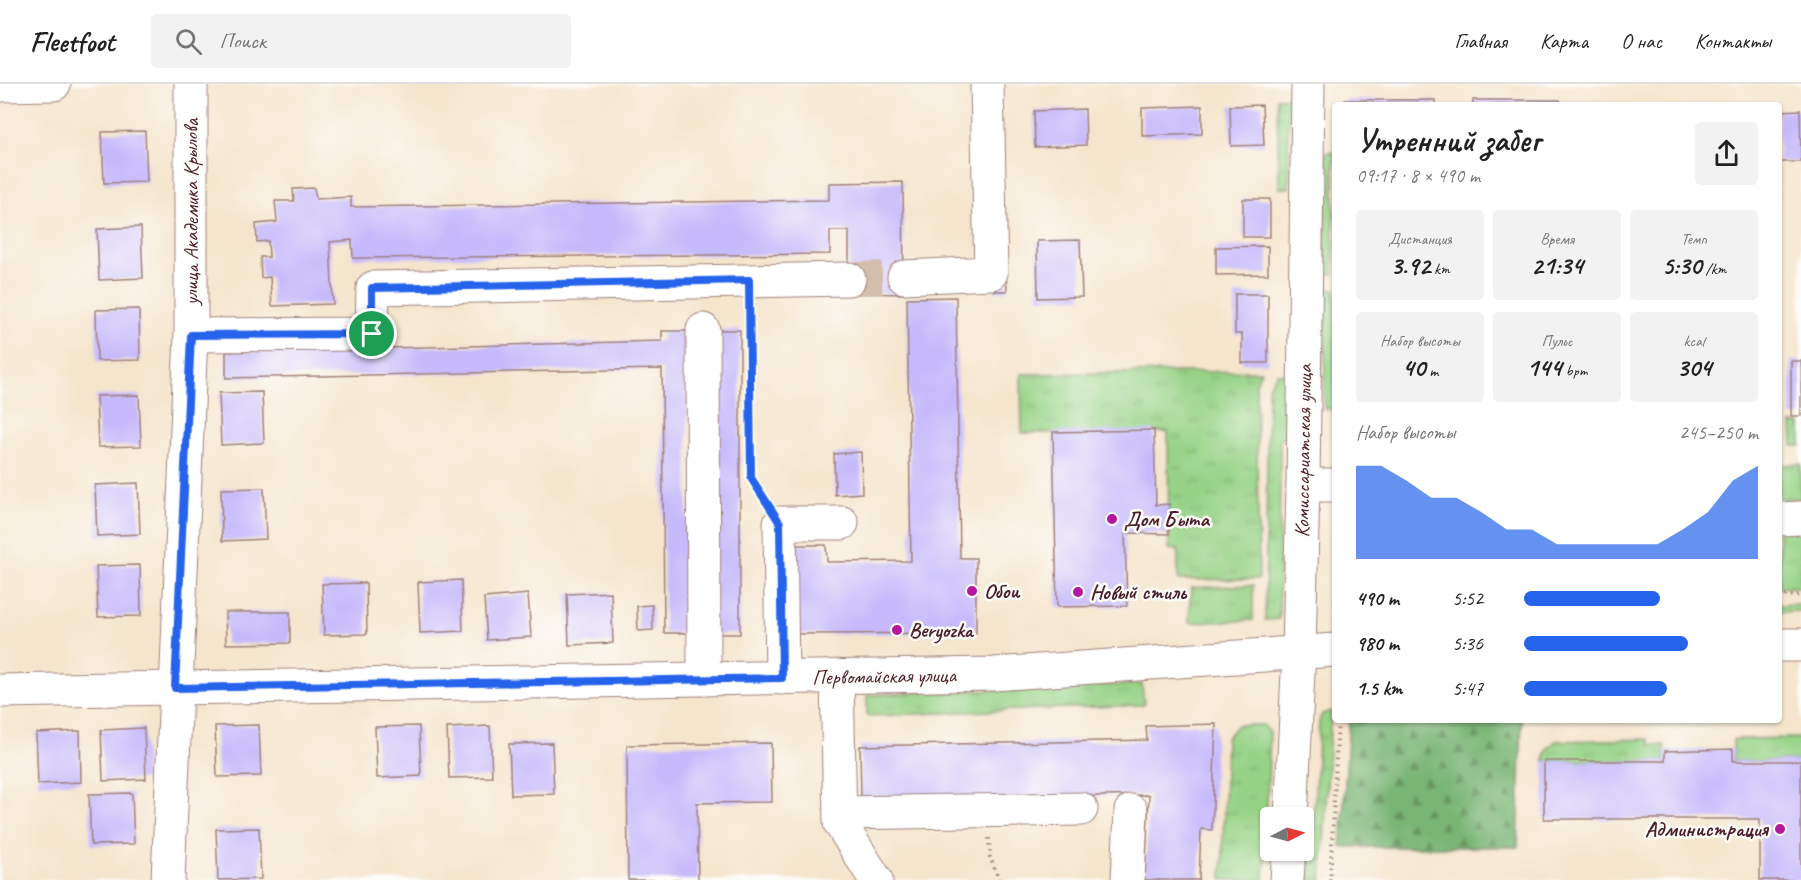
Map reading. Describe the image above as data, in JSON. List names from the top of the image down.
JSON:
{
  "streets": {
    "street": ["улица Академика Крылова", "Комиссариатская улица", "Первомайская улица"]
  },
  "crossings": [
    ["улица Академика Крылова", "Первомайская улица"],
    ["Комиссариатская улица", "Первомайская улица"]
  ],
  "places": [
    "Дом Быта",
    "Обои",
    "Новый стиль",
    "Beryozka",
    "Администрация"
  ],
  "north": "right",
  "page": {
    "header": "Fleetfoot",
    "search": "Поиск",
    "nav": [
      "Главная",
      "Карта",
      "О нас",
      "Контакты"
    ],
    "heading": ["Утренний забег", "09:17 · 8 × 490 m"],
    "stats": [
      ["Дистанция", "3.92 km"],
      ["Время", "21:34"],
      ["Темп", "5:30 /km"],
      ["Набор высоты", "40 m"],
      ["Пульс", "144 bpm"],
      ["kcal", "304"]
    ],
    "chart": ["Набор высоты", "245–250 m"],
    "list": [
      {
        "name": "490 m",
        "note": "5:52"
      },
      {
        "name": "980 m",
        "note": "5:36"
      },
      {
        "name": "1.5 km",
        "note": "5:47"
      }
    ]
  }
}
